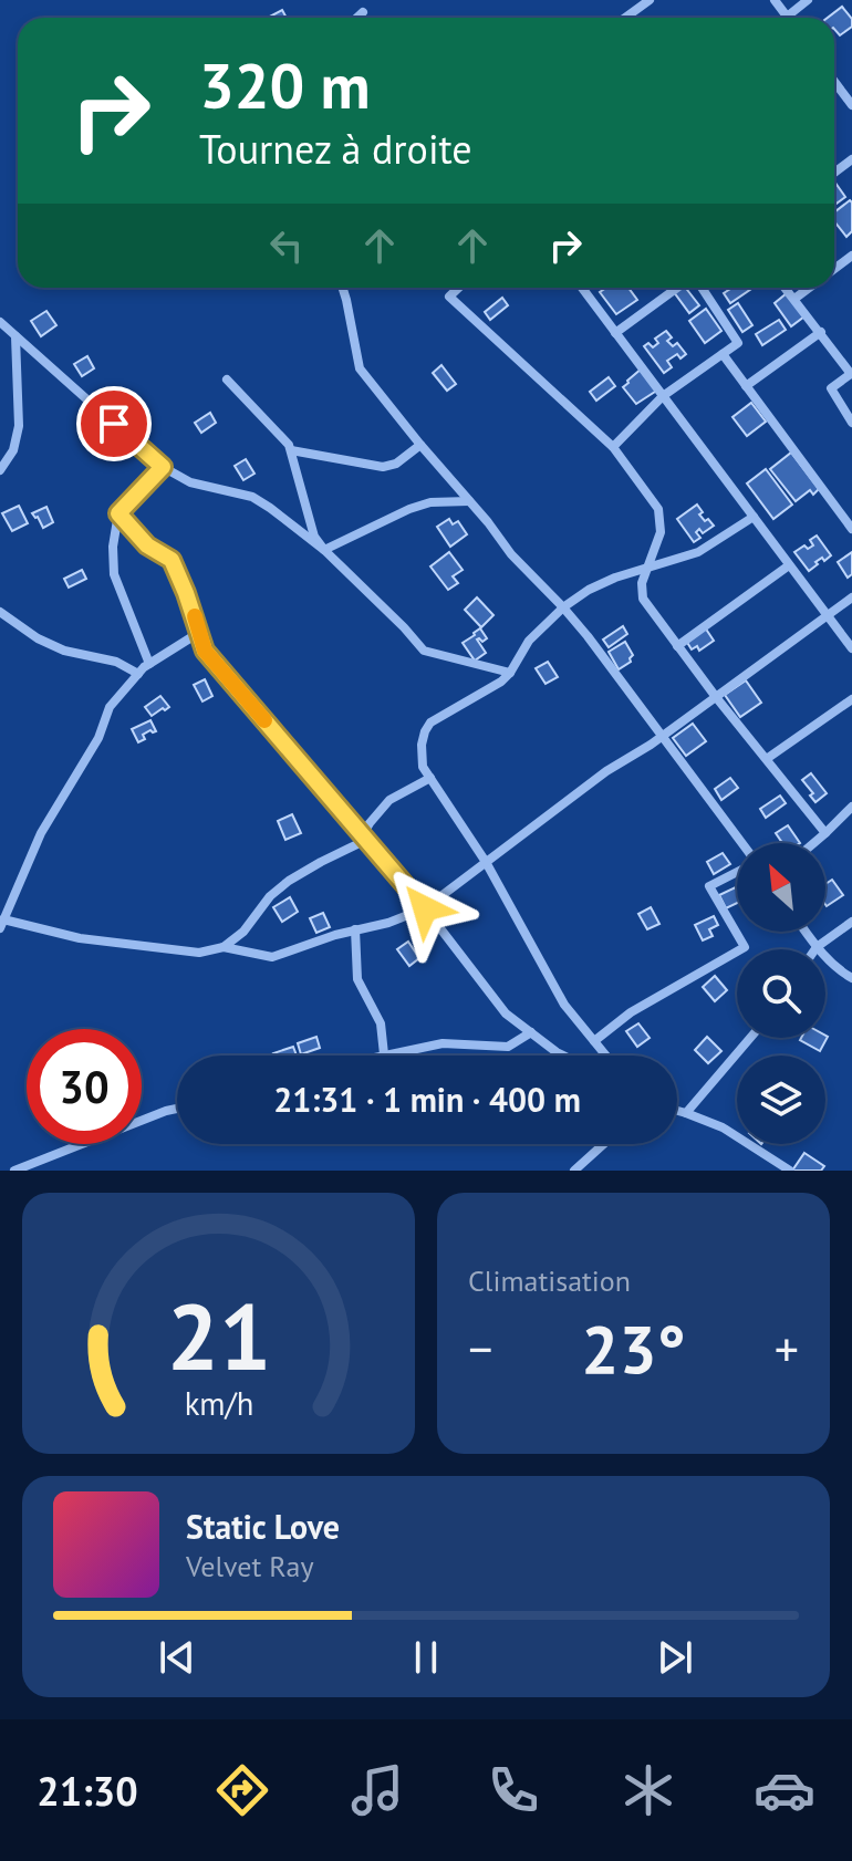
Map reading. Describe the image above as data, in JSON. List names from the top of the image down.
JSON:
{
  "north": "top left",
  "page": {
    "turn": ["320 m", "Tournez à droite"],
    "limit": "30",
    "trip": "21:31 · 1 min · 400 m",
    "tile": "Climatisation",
    "heat": ["−", "23°", "+"],
    "song": ["Static Love", "Velvet Ray"],
    "tabs": "21:30",
    "gauge": ["21", "km/h"]
  }
}
